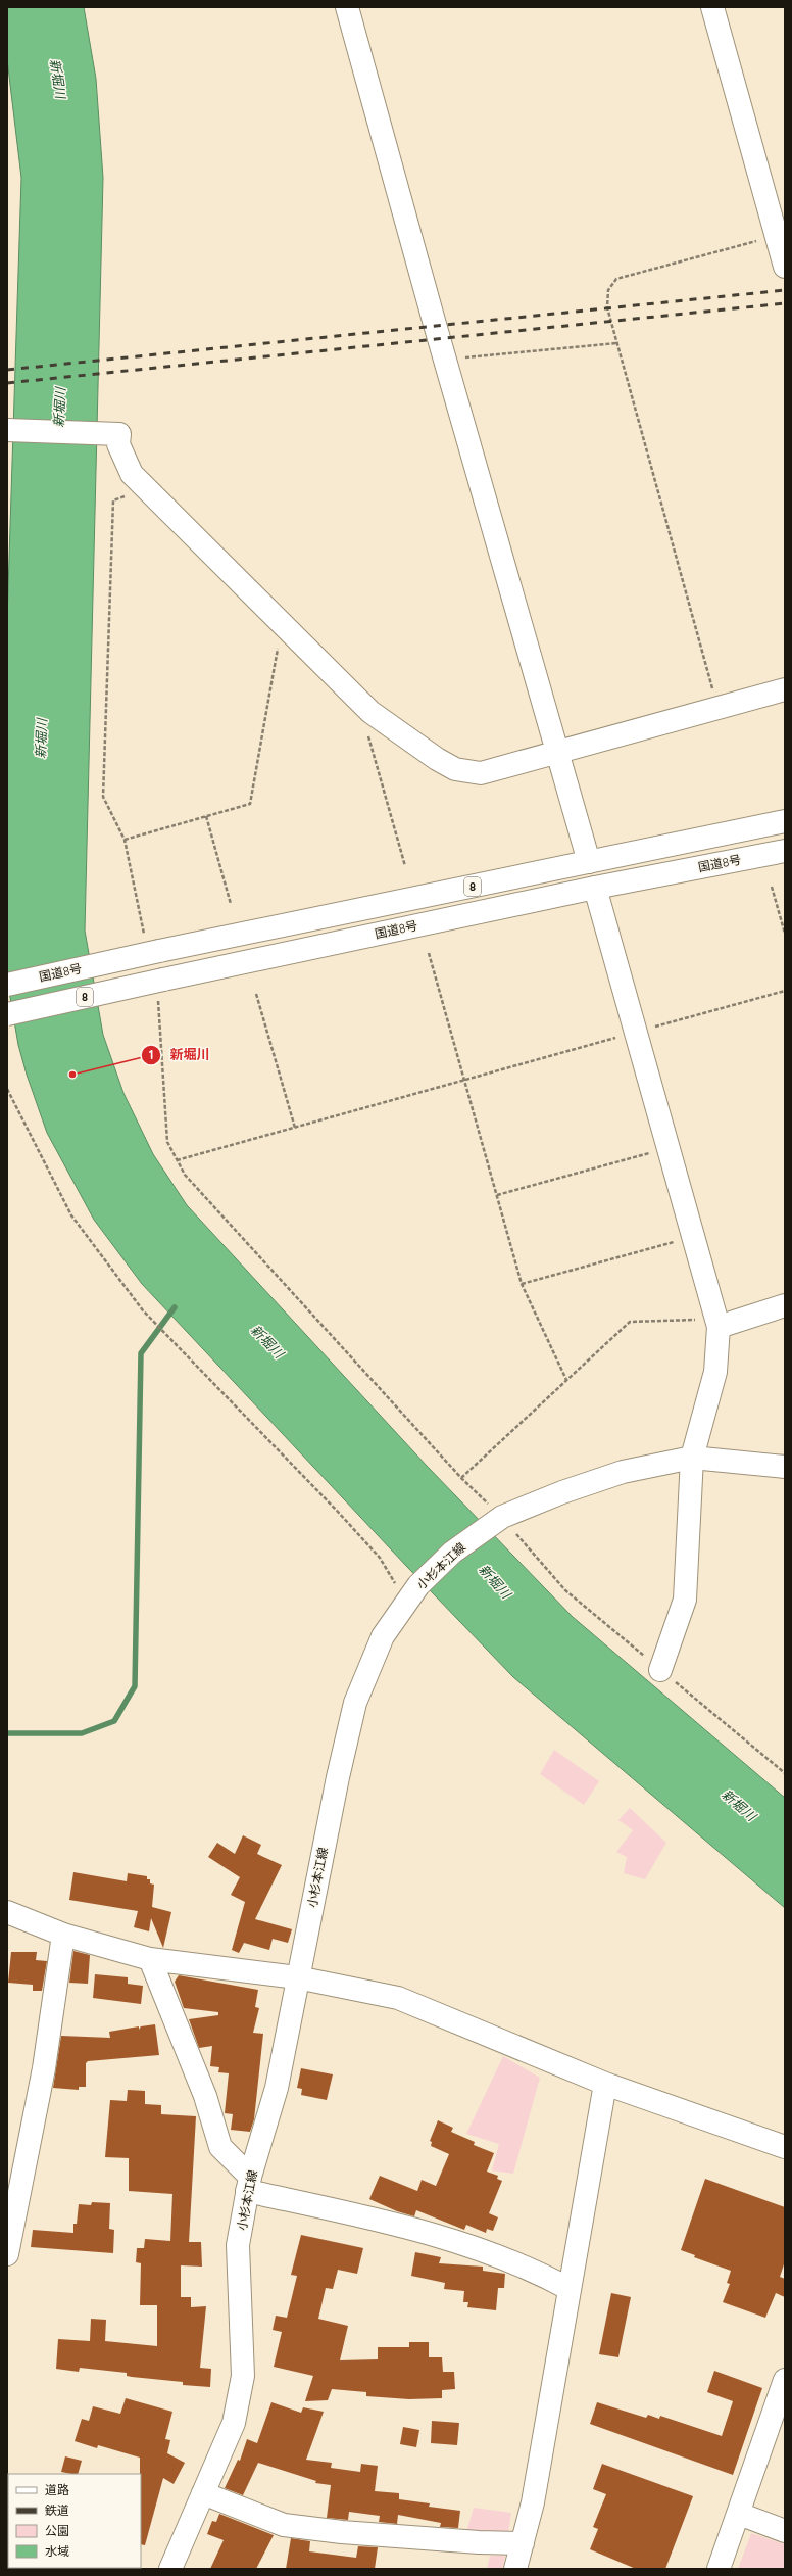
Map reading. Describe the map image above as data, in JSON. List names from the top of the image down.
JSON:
{
  "streets": {
    "main road": ["国道8号", "8", "小杉本江線"]
  },
  "water": ["新堀川"],
  "places": ["新堀川"],
  "legend": [
    "道路",
    "鉄道",
    "公園",
    "水域"
  ]
}
